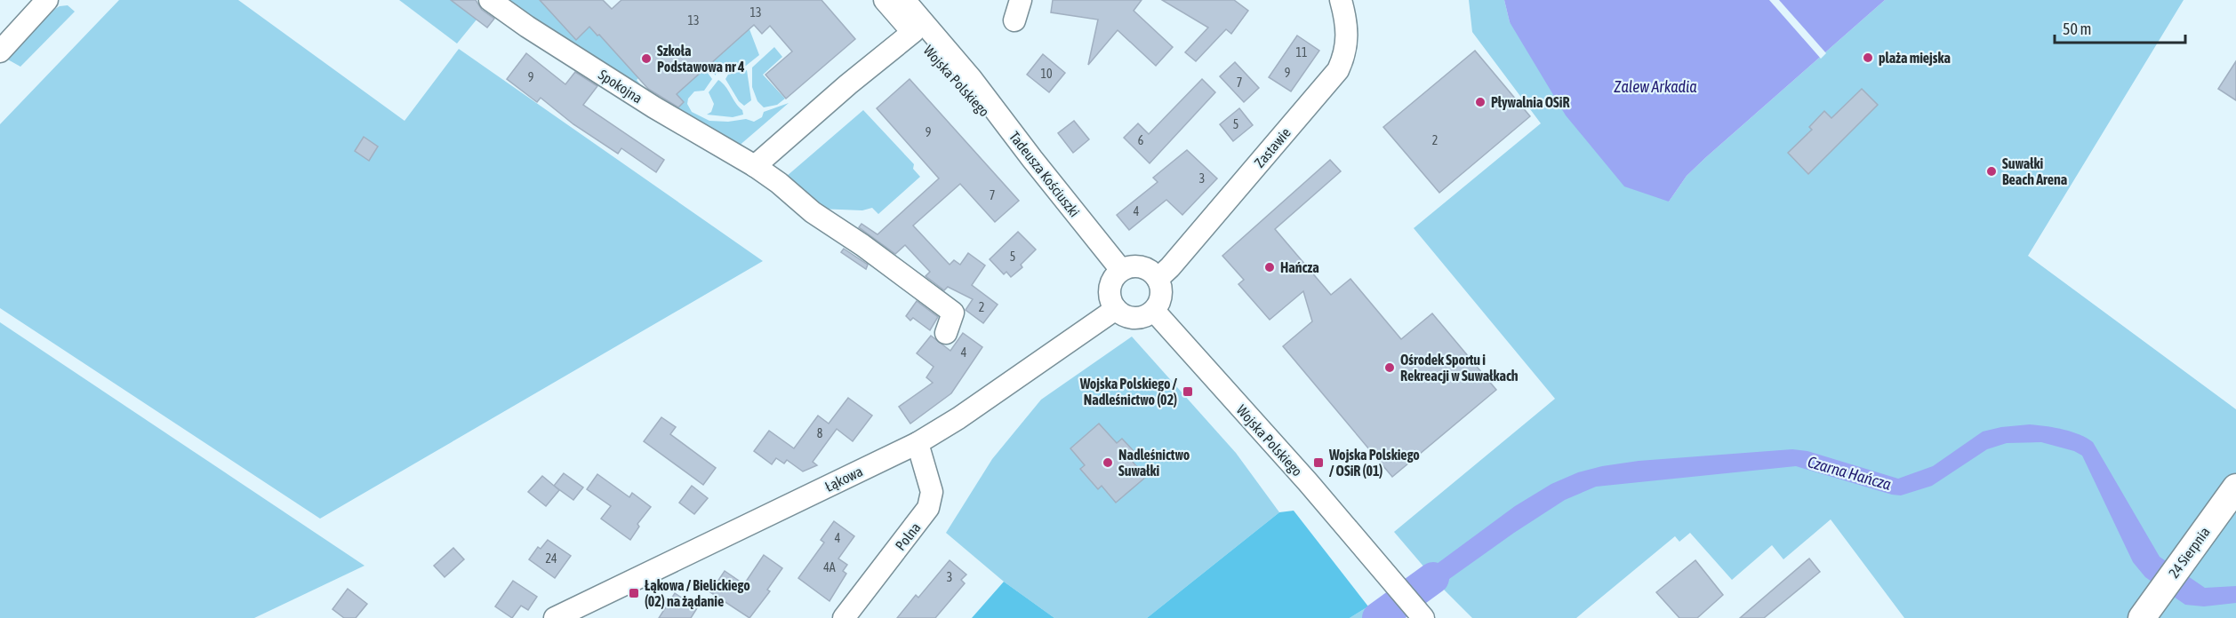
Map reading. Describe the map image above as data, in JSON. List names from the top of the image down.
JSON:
{
  "streets": {
    "main road": ["24 Sierpnia"],
    "street": [
      "Wojska Polskiego",
      "Spokojna",
      "Zastawie",
      "Tadeusza Kościuszki",
      "Łąkowa",
      "Polna"
    ]
  },
  "crossings": [
    ["Wojska Polskiego", "Zastawie"],
    ["Wojska Polskiego", "Tadeusza Kościuszki"],
    ["Wojska Polskiego", "Łąkowa"],
    ["Zastawie", "Tadeusza Kościuszki"],
    ["Zastawie", "Łąkowa"],
    ["Tadeusza Kościuszki", "Łąkowa"],
    ["Łąkowa", "Polna"]
  ],
  "water": ["Zalew Arkadia", "Czarna Hańcza"],
  "places": {
    "other": [
      "plaża miejska",
      "Szkoła Podstawowa nr 4",
      "Pływalnia OSiR",
      "Suwałki Beach Arena",
      "Hańcza",
      "Ośrodek Sportu i Rekreacji w Suwałkach",
      "Nadleśnictwo Suwałki"
    ],
    "transit": ["Wojska Polskiego / Nadleśnictwo (02)", "Wojska Polskiego / OSiR (01)", "Łąkowa / Bielickiego (02) na żądanie"]
  },
  "house_numbers": [
    "13",
    "13",
    "11",
    "9",
    "10",
    "9",
    "7",
    "5",
    "9",
    "6",
    "2",
    "3",
    "7",
    "4",
    "5",
    "2",
    "4",
    "8",
    "4",
    "24",
    "4A",
    "3"
  ],
  "scale_bar": "50 m"
}
